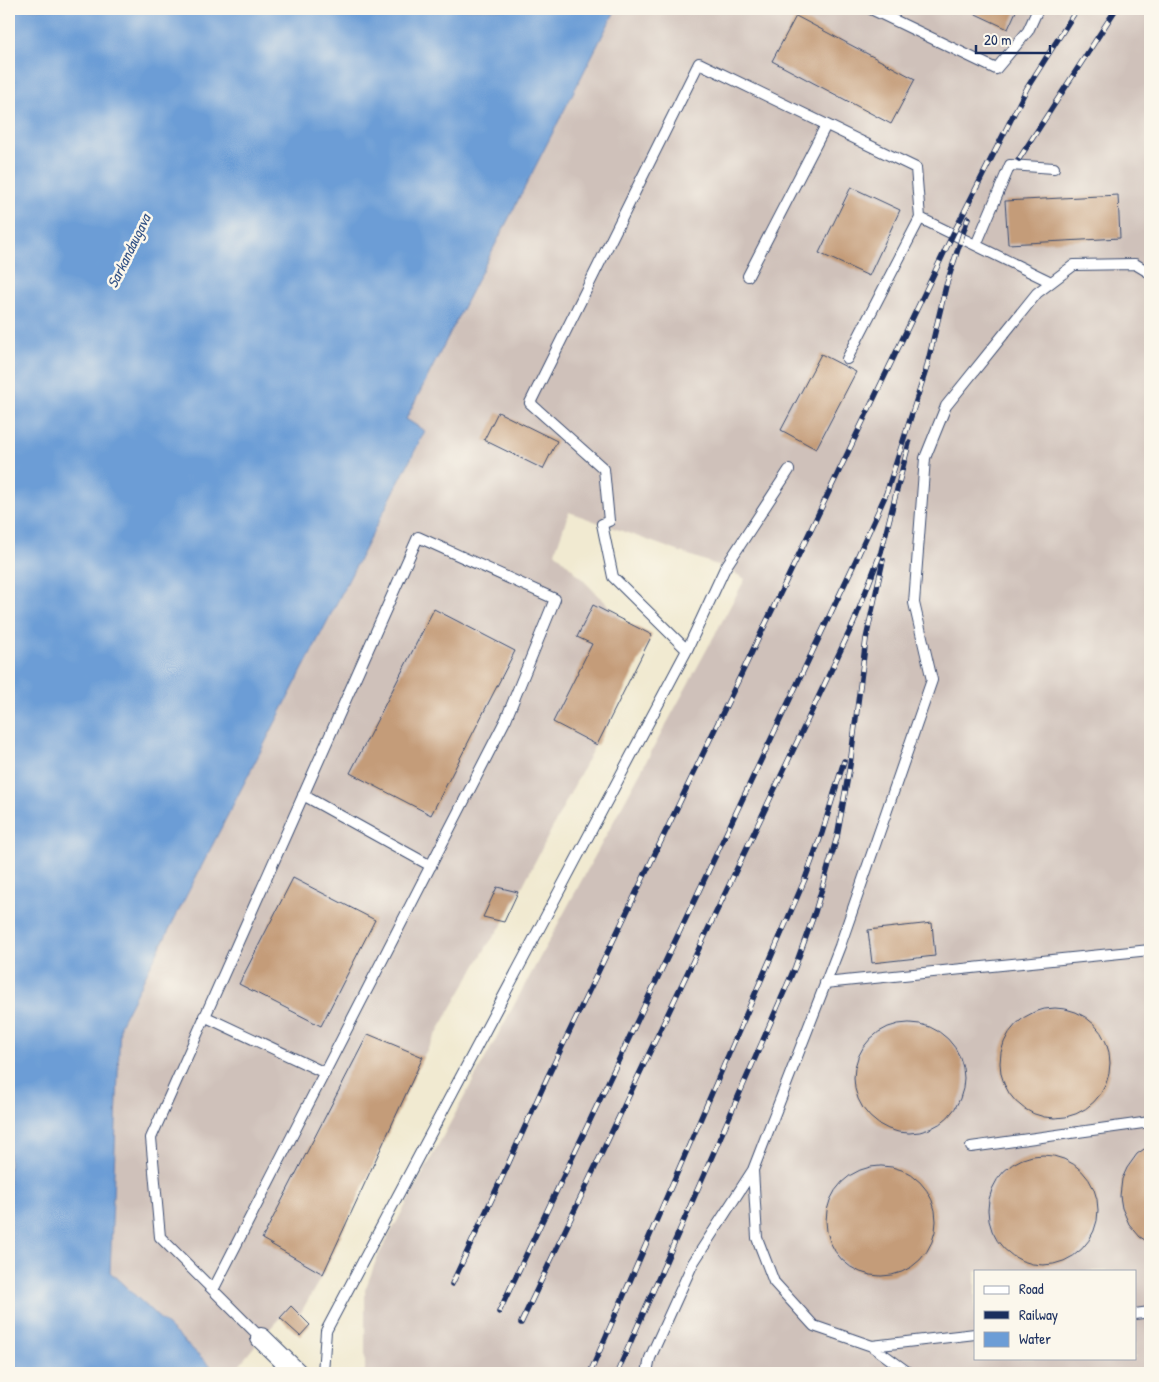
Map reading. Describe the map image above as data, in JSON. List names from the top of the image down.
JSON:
{
  "water": ["Sarkandaugava"],
  "legend": ["Road", "Railway", "Water"],
  "scale_bar": "20 m"
}
